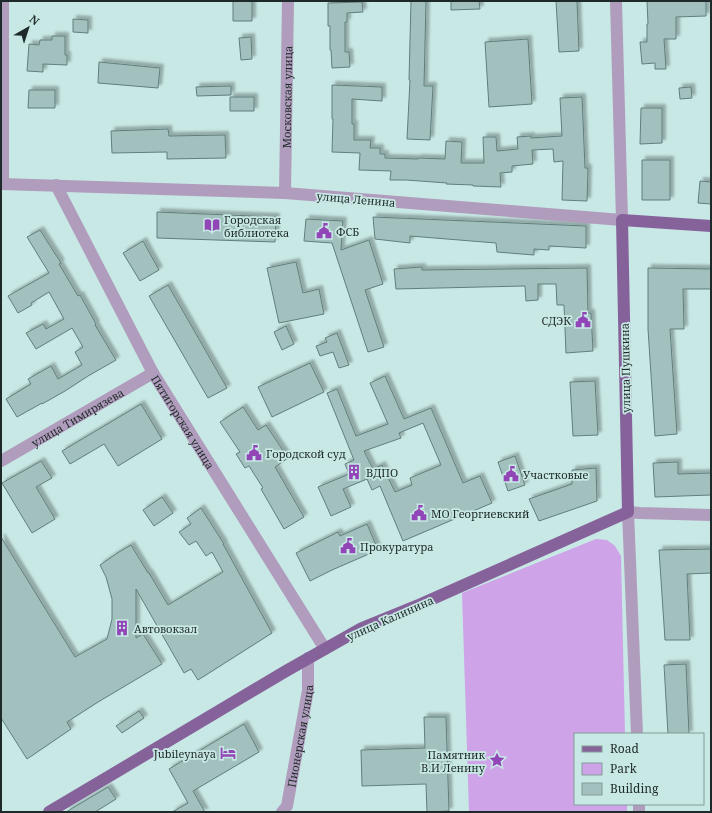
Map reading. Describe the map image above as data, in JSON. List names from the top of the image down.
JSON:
{
  "streets": {
    "main road": ["улица Ленина", "улица Пушкина", "улица Калинина"],
    "street": [
      "Московская улица",
      "улица Тимирязева",
      "Пятигорская улица",
      "Пионерская улица"
    ]
  },
  "crossings": [
    ["Московская улица", "улица Ленина"],
    ["улица Ленина", "улица Пушкина"],
    ["улица Ленина", "Пятигорская улица"],
    ["улица Пушкина", "улица Калинина"],
    ["улица Тимирязева", "Пятигорская улица"],
    ["Пятигорская улица", "улица Калинина"],
    ["улица Калинина", "Пионерская улица"]
  ],
  "places": {
    "library": ["Городская библиотека"],
    "public building": [
      "ФСБ",
      "СДЭК",
      "Городской суд",
      "Участковые",
      "МО Георгиевский",
      "Прокуратура"
    ],
    "building": ["ВДПО", "Автовокзал"],
    "hotel": ["Jubileynaya"],
    "place": ["Памятник В.И Ленину"]
  },
  "legend": ["Road", "Park", "Building"],
  "north": "top right"
}
